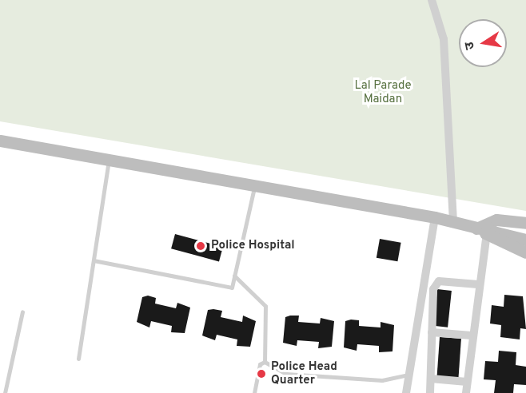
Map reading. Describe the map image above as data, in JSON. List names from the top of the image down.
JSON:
{
  "parks": ["Lal Parade Maidan"],
  "places": ["Police Hospital", "Police Head Quarter"],
  "north": "left"
}
